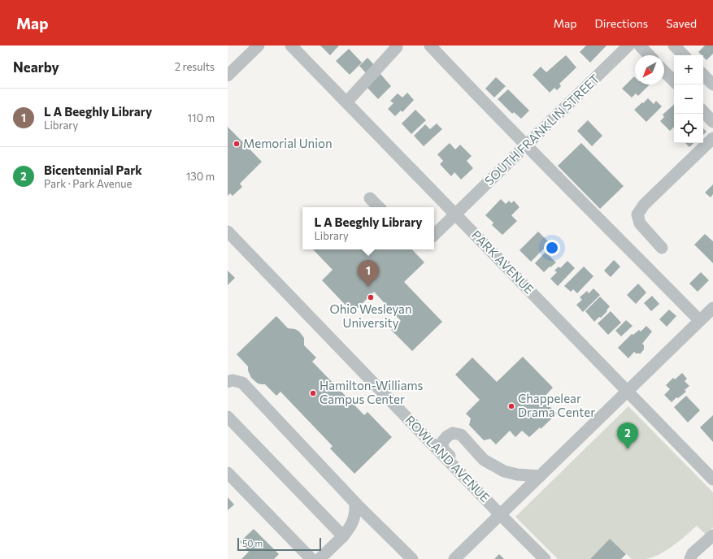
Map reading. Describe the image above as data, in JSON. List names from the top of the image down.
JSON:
{
  "streets": {
    "street": ["SOUTH FRANKLIN STREET", "PARK AVENUE", "ROWLAND AVENUE"]
  },
  "crossings": [
    ["SOUTH FRANKLIN STREET", "PARK AVENUE"]
  ],
  "places": [
    "Memorial Union",
    "Ohio Wesleyan University",
    "Hamilton-Williams Campus Center",
    "Chappelear Drama Center"
  ],
  "scale_bar": "50 m",
  "north": "bottom left",
  "page": {
    "header": "Map",
    "nav": ["Map", "Directions", "Saved"],
    "heading": ["Nearby", "2 results"],
    "map_buttons": ["+", "−"],
    "list": [
      {
        "mark": "1",
        "name": "L A Beeghly Library",
        "note": "Library",
        "value": "110 m"
      },
      {
        "mark": "2",
        "name": "Bicentennial Park",
        "note": "Park · Park Avenue",
        "value": "130 m"
      }
    ],
    "popup": ["L A Beeghly Library", "Library"],
    "pins": ["1", "2"],
    "scale": "50 m"
  }
}
